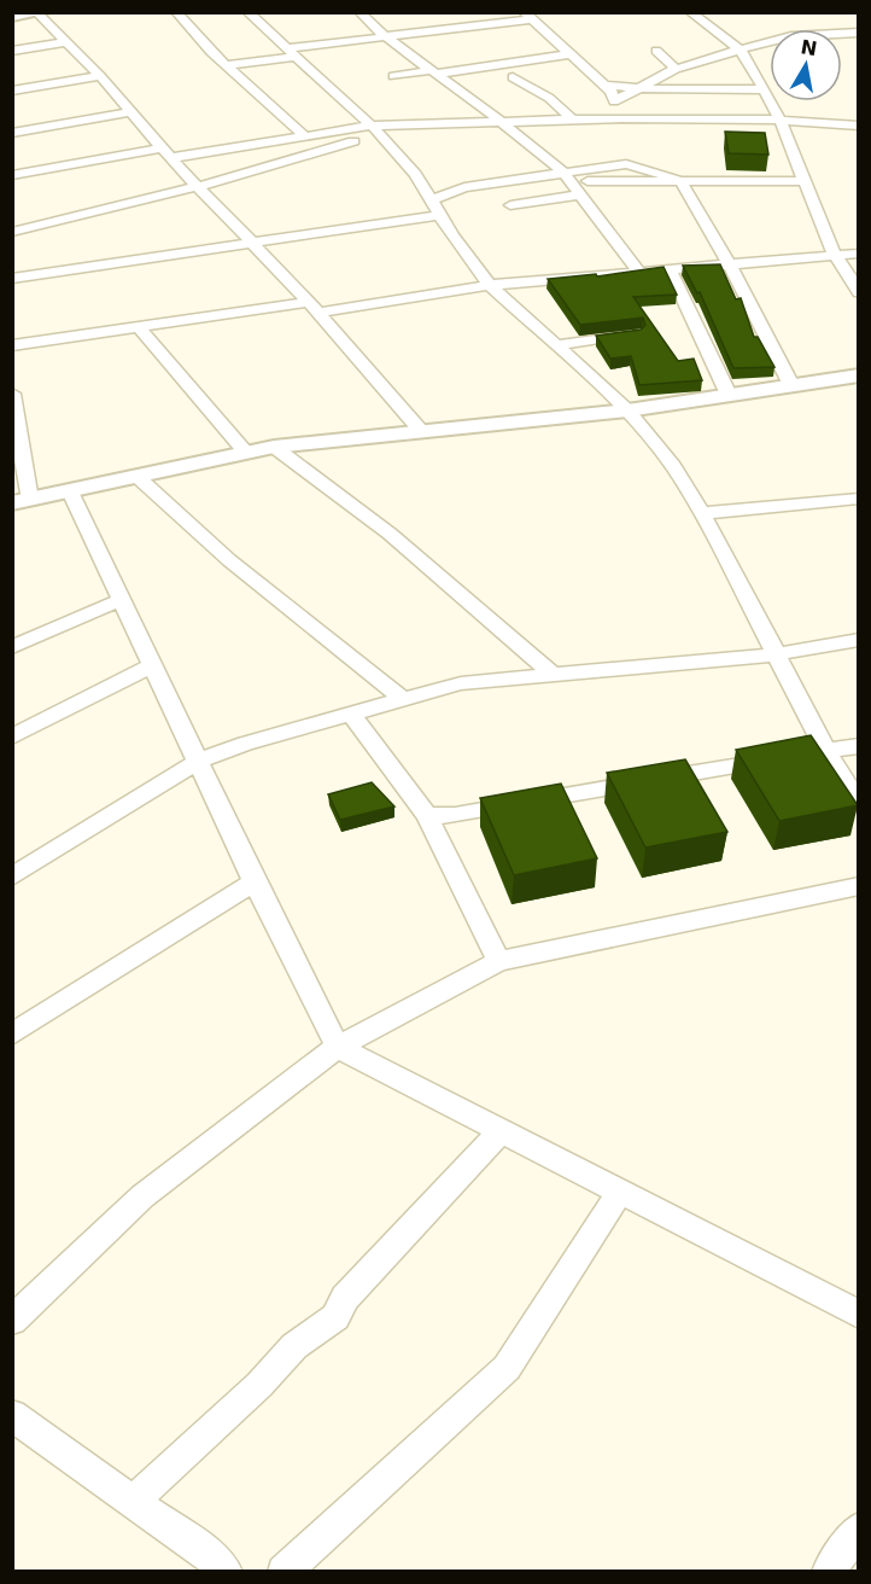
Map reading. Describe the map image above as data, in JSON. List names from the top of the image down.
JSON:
{
  "north": "top"
}
